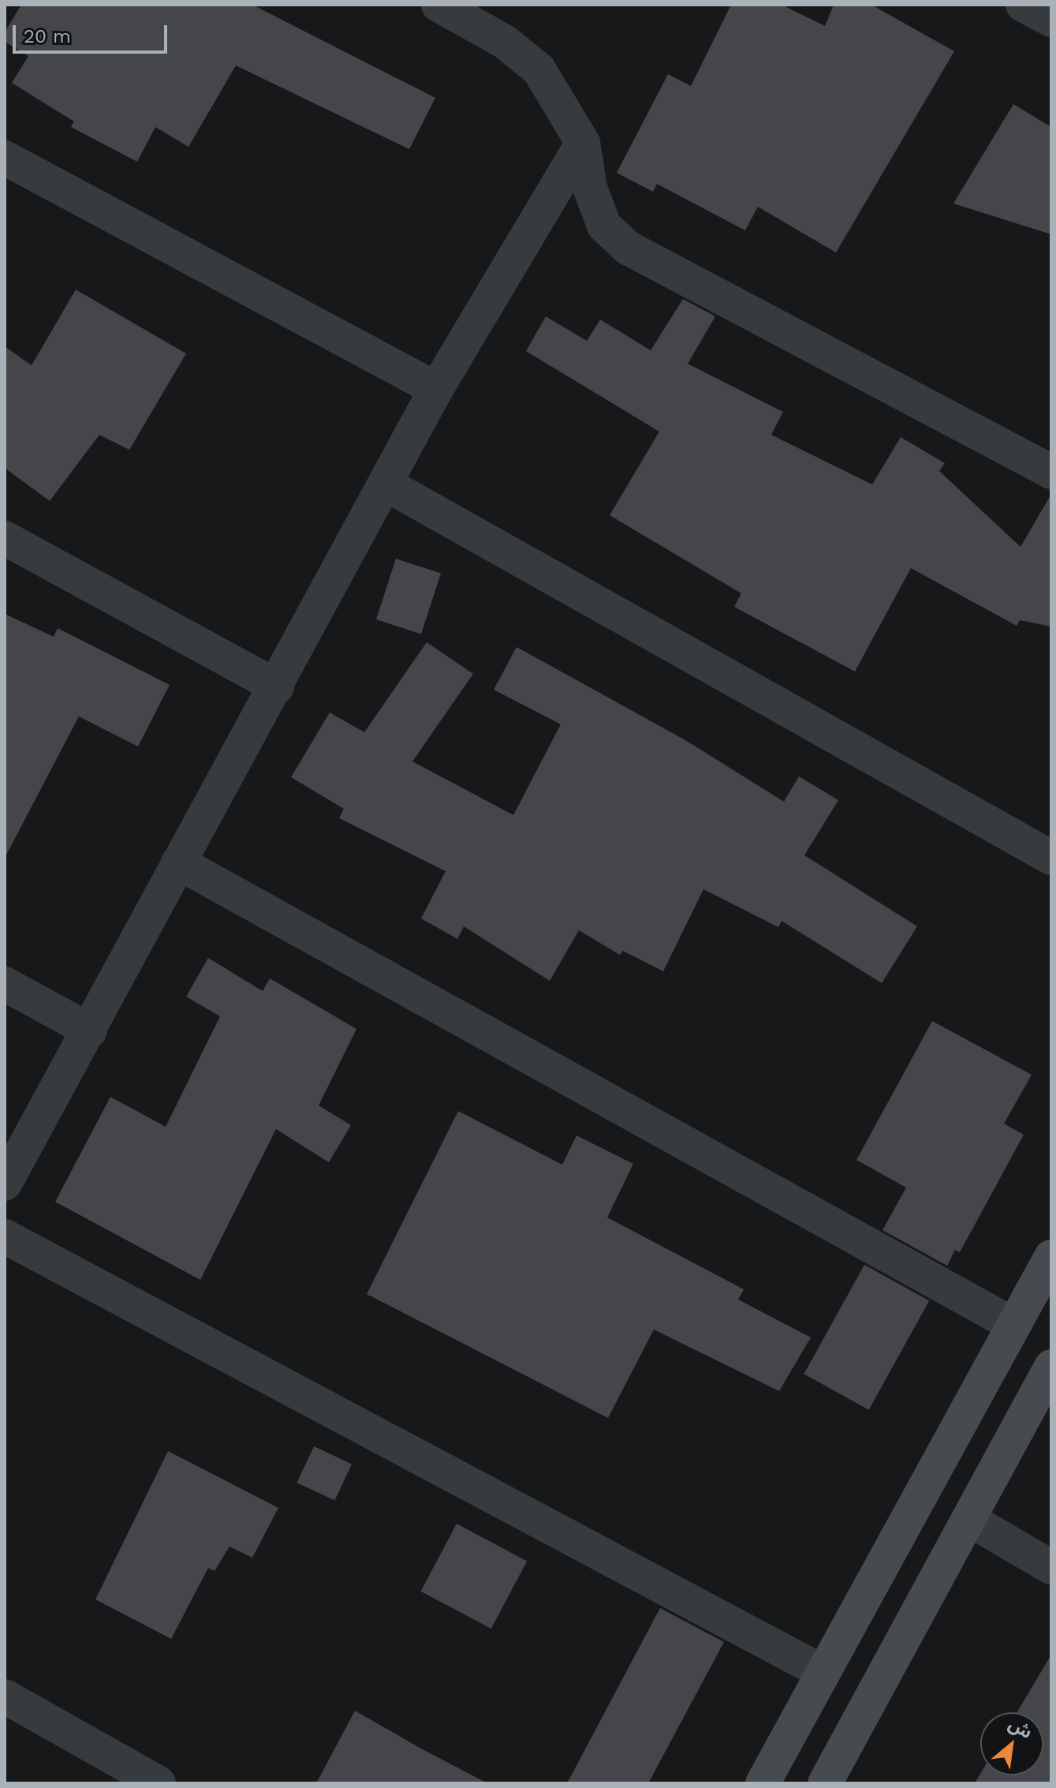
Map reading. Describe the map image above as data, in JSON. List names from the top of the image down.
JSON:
{
  "scale_bar": "20 m",
  "north": "top right"
}
